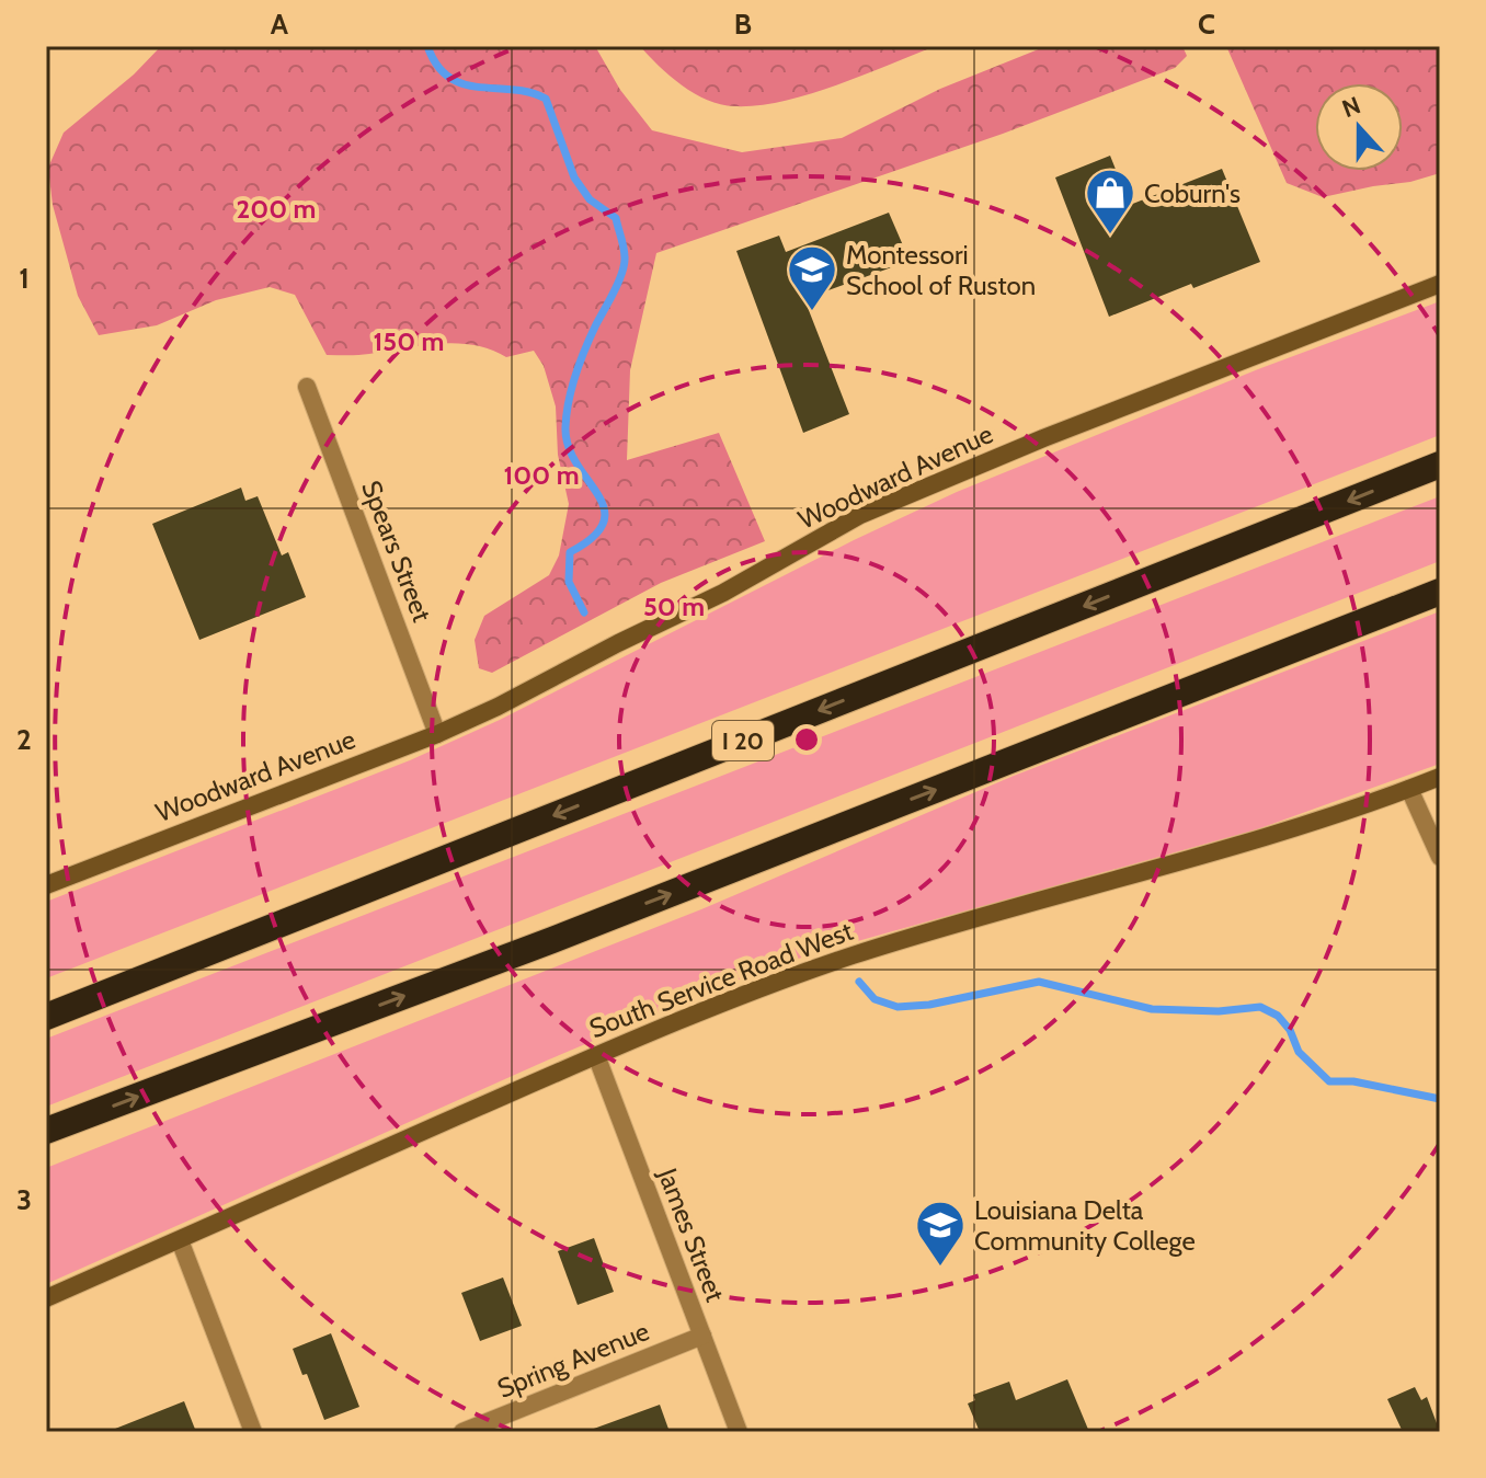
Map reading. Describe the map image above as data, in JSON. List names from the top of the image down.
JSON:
{
  "streets": {
    "highway": ["I 20"],
    "main road": ["Woodward Avenue", "South Service Road West"],
    "street": ["Spears Street", "James Street", "Spring Avenue"]
  },
  "crossings": [
    ["Woodward Avenue", "Spears Street"],
    ["South Service Road West", "James Street"],
    ["James Street", "Spring Avenue"]
  ],
  "places": {
    "shop": ["Coburn's"],
    "school or university": ["Montessori School of Ruston", "Louisiana Delta Community College"]
  },
  "north": "top",
  "grid": {
    "columns": ["A", "B", "C"],
    "rows": ["1", "2", "3"]
  },
  "rings": [
    "200 m",
    "150 m",
    "100 m",
    "50 m"
  ]
}
